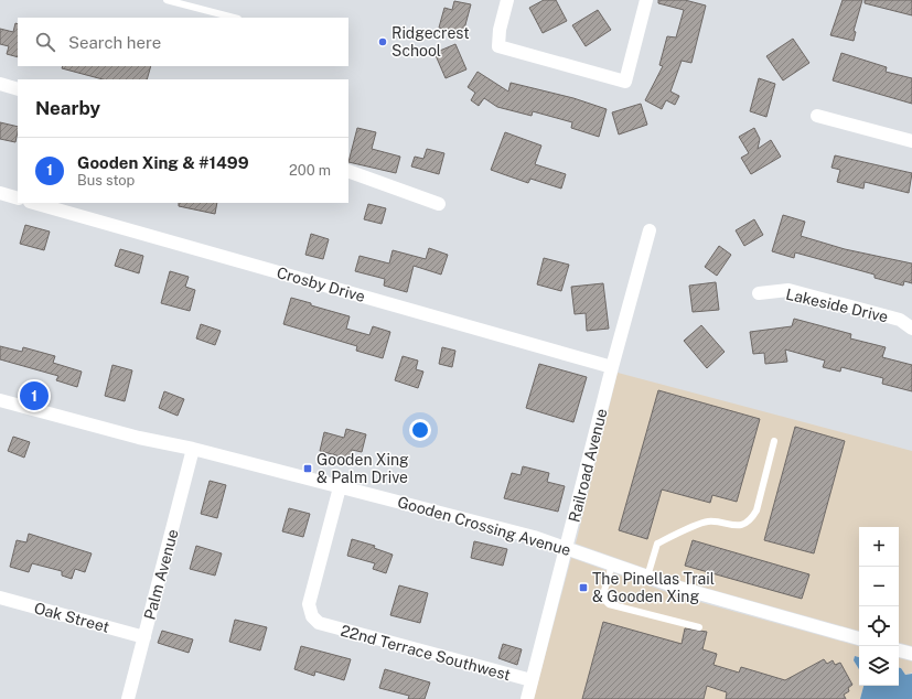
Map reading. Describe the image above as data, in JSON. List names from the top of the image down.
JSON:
{
  "streets": {
    "street": [
      "Crosby Drive",
      "Lakeside Drive",
      "Railroad Avenue",
      "Gooden Crossing Avenue",
      "Palm Avenue",
      "Oak Street",
      "22nd Terrace Southwest"
    ]
  },
  "crossings": [
    ["Crosby Drive", "Railroad Avenue"],
    ["Railroad Avenue", "Gooden Crossing Avenue"],
    ["Railroad Avenue", "22nd Terrace Southwest"],
    ["Gooden Crossing Avenue", "Palm Avenue"],
    ["Gooden Crossing Avenue", "22nd Terrace Southwest"],
    ["Palm Avenue", "Oak Street"]
  ],
  "places": {
    "other": ["Ridgecrest School"],
    "transit": ["Gooden Xing & Palm Drive", "The Pinellas Trail & Gooden Xing"]
  },
  "page": {
    "search": "Search here",
    "heading": "Nearby",
    "list": [
      {
        "mark": "1",
        "name": "Gooden Xing & #1499",
        "note": "Bus stop",
        "value": "200 m"
      }
    ],
    "pins": "1",
    "map_buttons": ["+", "−"]
  }
}
